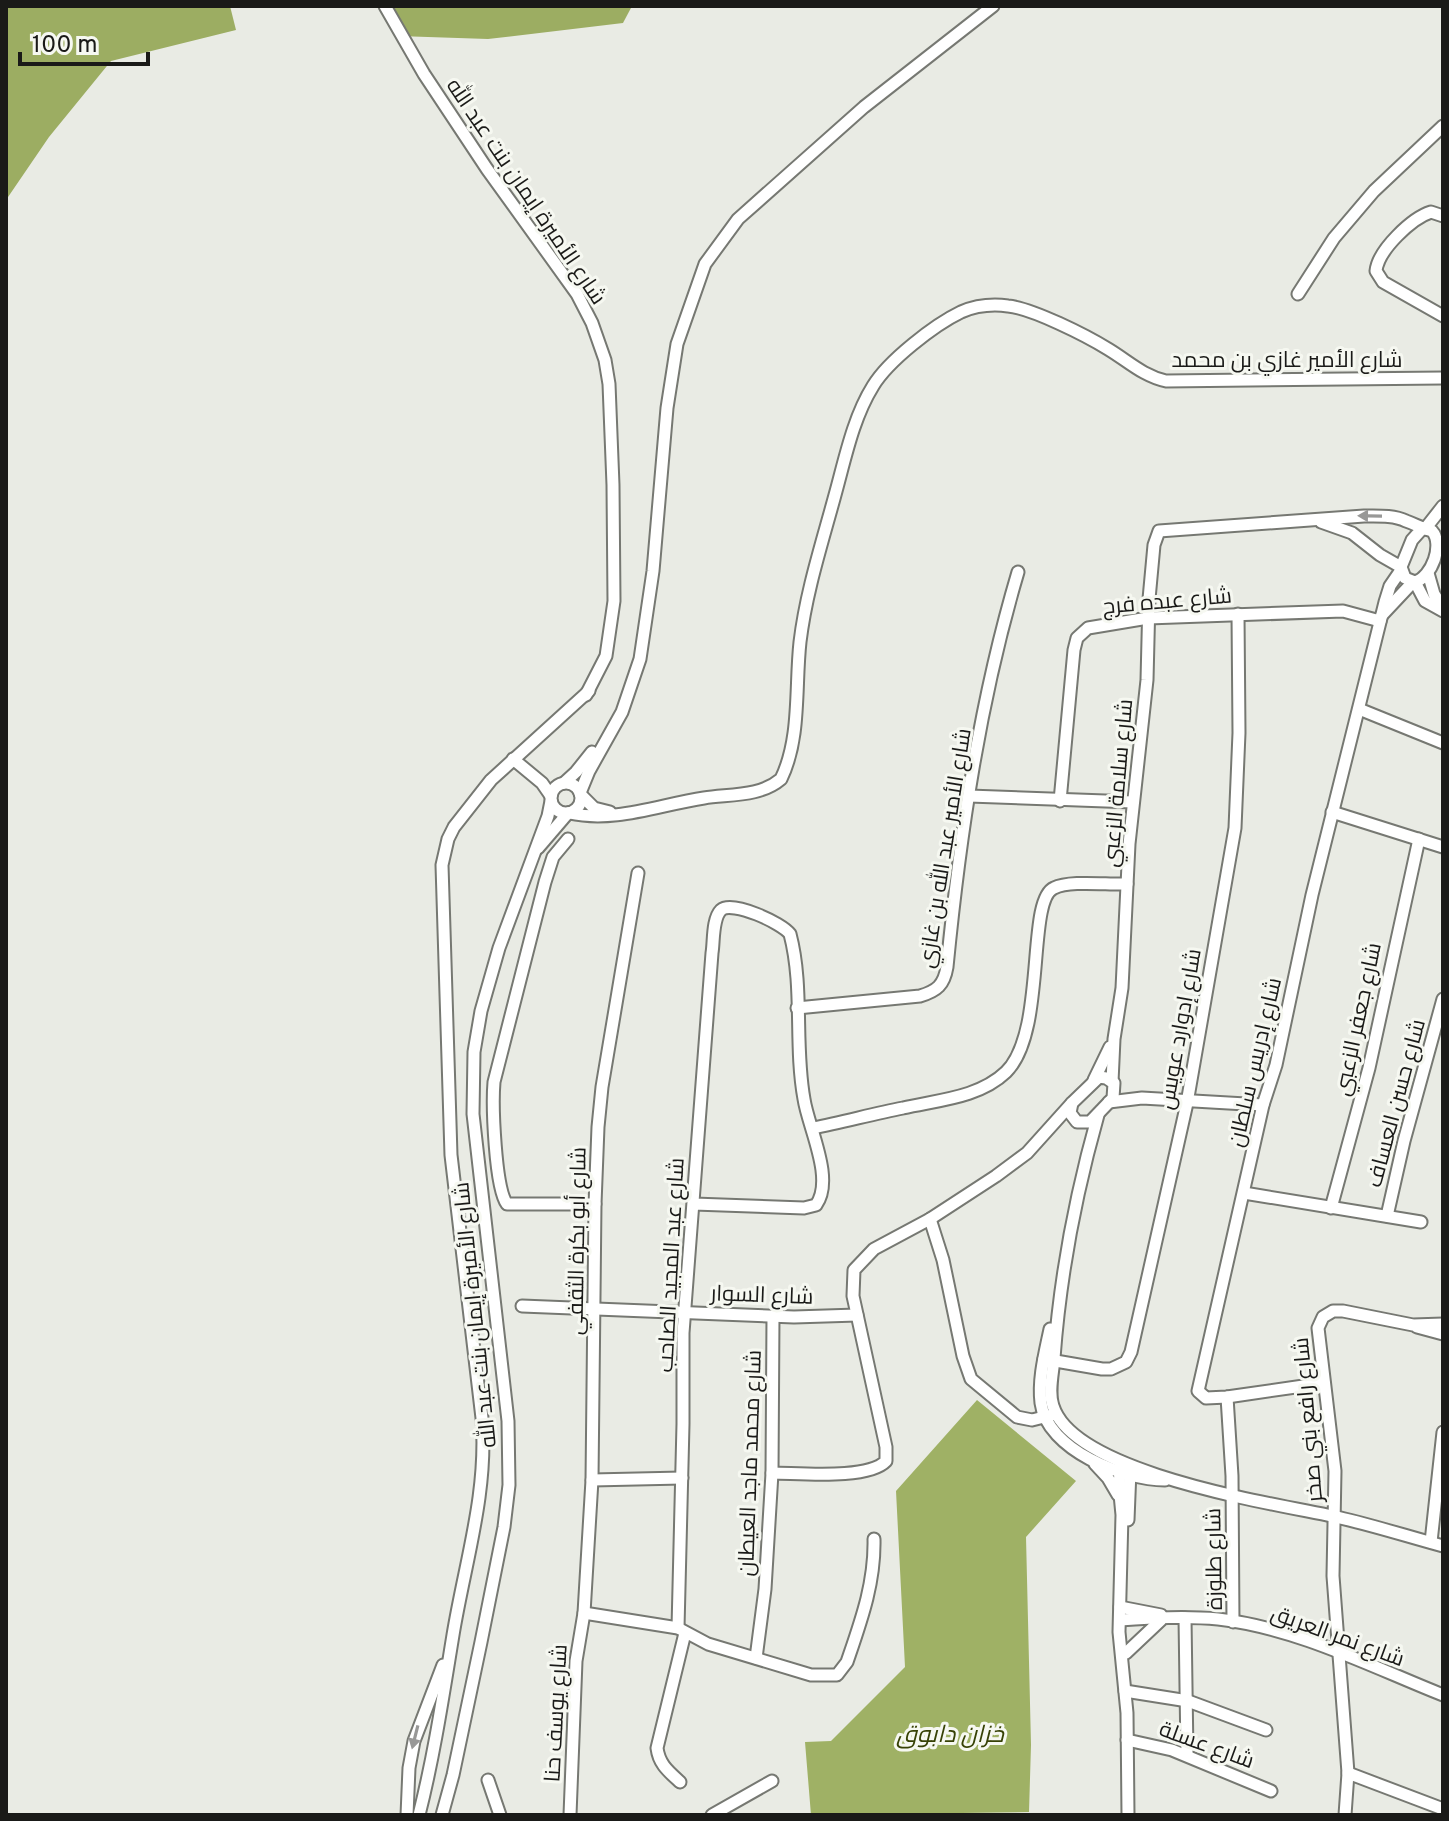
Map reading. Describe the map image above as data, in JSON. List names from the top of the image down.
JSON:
{
  "streets": {
    "street": [
      "شارع الأميرة إيمان بنت عبد الله",
      "شارع الأمير غازي بن محمد",
      "شارع عبده فرج",
      "شارع سلامة الزعبي",
      "شارع الأمير عبد الله بن غازي",
      "شارع جعفر الزعبي",
      "شارع إدوارد عويس",
      "شارع إدريس سلطان",
      "شارع حسن العساف",
      "شارع أبو بكرة الثقفي",
      "شارع عبد المجيد الصاحب",
      "شارع السوار",
      "شارع رافع بني صخر",
      "شارع محمد ماجد العيطان",
      "شارع طلوزة",
      "شارع نمر العريق",
      "شارع يوسف حنا",
      "شارع عسلة"
    ]
  },
  "crossings": [
    ["شارع الأميرة إيمان بنت عبد الله", "شارع أبو بكرة الثقفي"],
    ["شارع عبده فرج", "شارع سلامة الزعبي"],
    ["شارع عبده فرج", "شارع إدوارد عويس"],
    ["شارع عبده فرج", "شارع إدريس سلطان"],
    ["شارع سلامة الزعبي", "شارع السوار"],
    ["شارع الأمير عبد الله بن غازي", "شارع عبد المجيد الصاحب"],
    ["شارع إدريس سلطان", "شارع طلوزة"],
    ["شارع أبو بكرة الثقفي", "شارع السوار"],
    ["شارع أبو بكرة الثقفي", "شارع يوسف حنا"],
    ["شارع عبد المجيد الصاحب", "شارع السوار"],
    ["شارع السوار", "شارع محمد ماجد العيطان"],
    ["شارع رافع بني صخر", "شارع نمر العريق"],
    ["شارع طلوزة", "شارع نمر العريق"]
  ],
  "water": ["خزان دابوق"],
  "scale_bar": "100 m"
}
